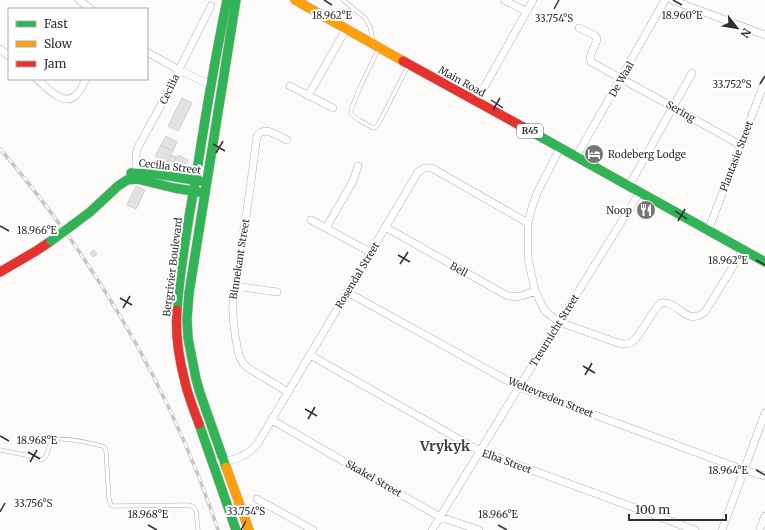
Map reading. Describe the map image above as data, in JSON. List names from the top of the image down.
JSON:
{
  "streets": {
    "street": [
      "De Waal",
      "Main Road",
      "Cecilia",
      "Sering",
      "R45",
      "Plantasie Street",
      "Cecilia Street",
      "Binnekant Street",
      "Bergrivier Boulevard",
      "Bell",
      "Rosendal Street",
      "Treurnicht Street",
      "Weltevreden Street",
      "Elba Street",
      "Skakel Street"
    ]
  },
  "crossings": [
    ["De Waal", "Main Road"],
    ["De Waal", "Sering"],
    ["Main Road", "Plantasie Street"],
    ["Main Road", "Treurnicht Street"],
    ["Cecilia", "Cecilia Street"],
    ["Sering", "Plantasie Street"],
    ["Cecilia Street", "Bergrivier Boulevard"],
    ["Binnekant Street", "Rosendal Street"],
    ["Bergrivier Boulevard", "Rosendal Street"],
    ["Bell", "Rosendal Street"],
    ["Rosendal Street", "Weltevreden Street"],
    ["Rosendal Street", "Elba Street"],
    ["Rosendal Street", "Skakel Street"],
    ["Treurnicht Street", "Weltevreden Street"],
    ["Treurnicht Street", "Elba Street"],
    ["Treurnicht Street", "Skakel Street"]
  ],
  "districts": ["Vrykyk"],
  "places": {
    "hotel": ["Rodeberg Lodge"],
    "restaurant": ["Noop"]
  },
  "legend": ["Fast", "Slow", "Jam"],
  "scale_bar": "100 m",
  "north": "bottom right",
  "coordinates": [
    "18.962°E",
    "18.960°E",
    "33.754°S",
    "33.752°S",
    "18.966°E",
    "18.968°E",
    "18.964°E",
    "33.756°S"
  ]
}
